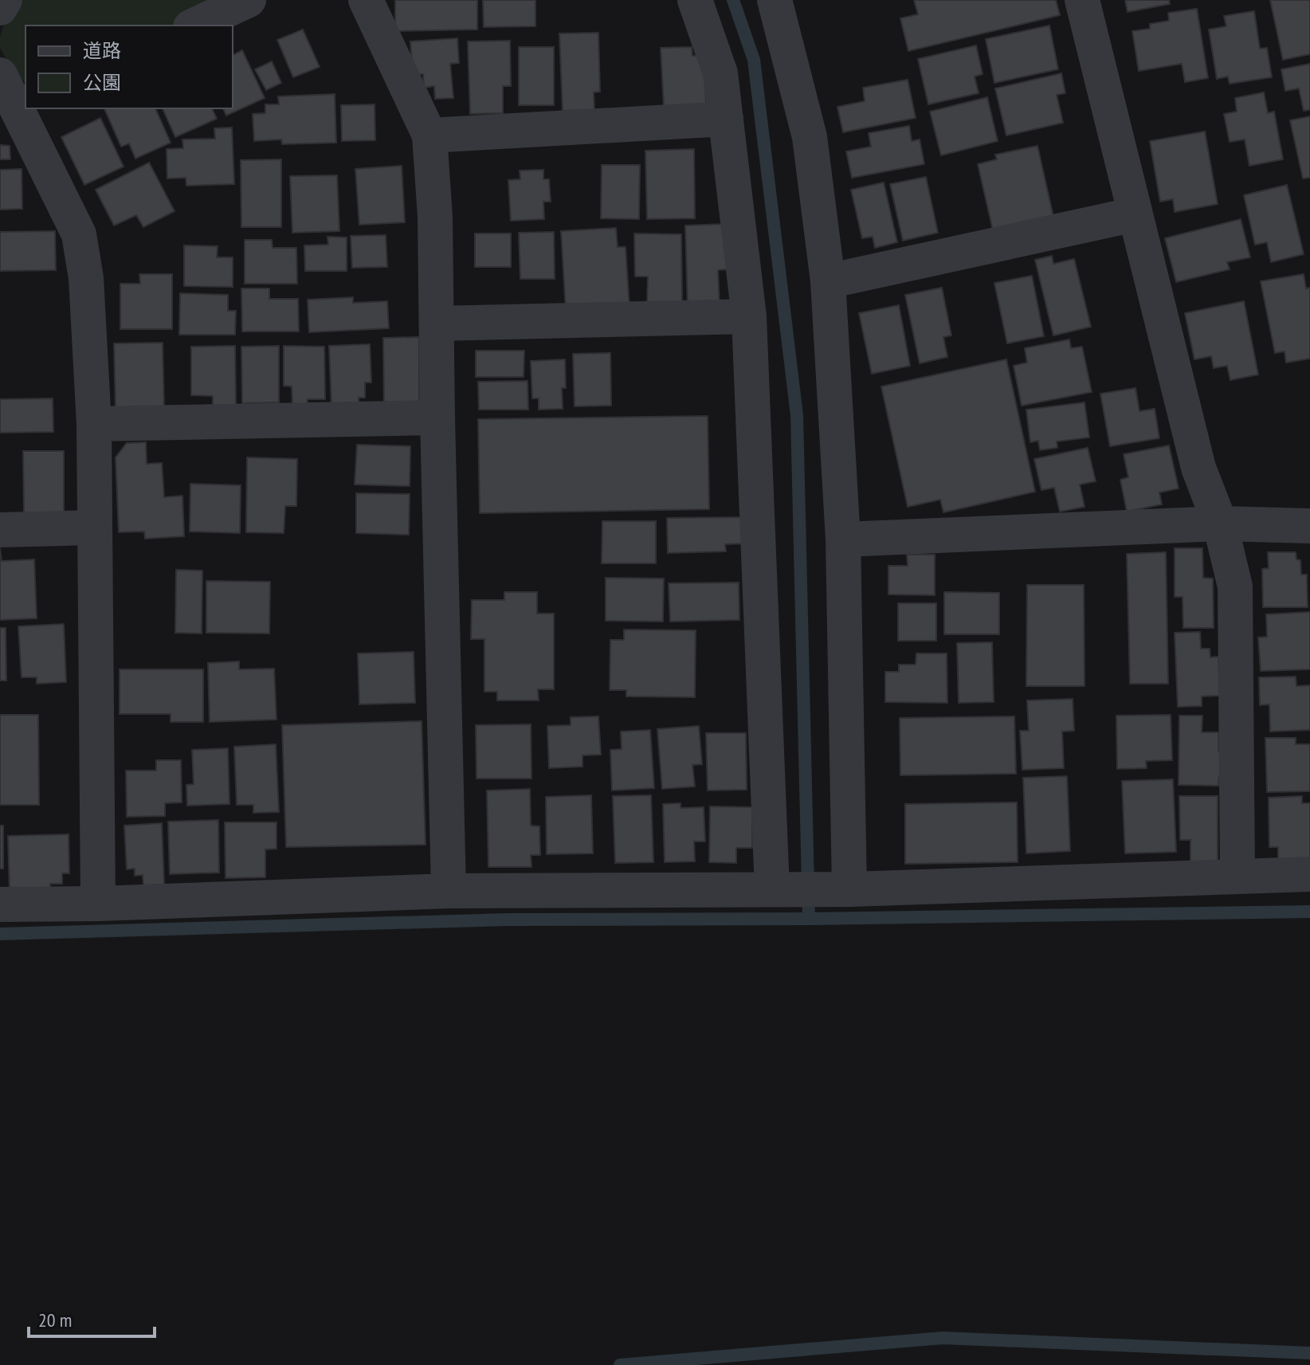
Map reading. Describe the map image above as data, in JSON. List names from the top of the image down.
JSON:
{
  "legend": ["道路", "公園"],
  "scale_bar": "20 m"
}
